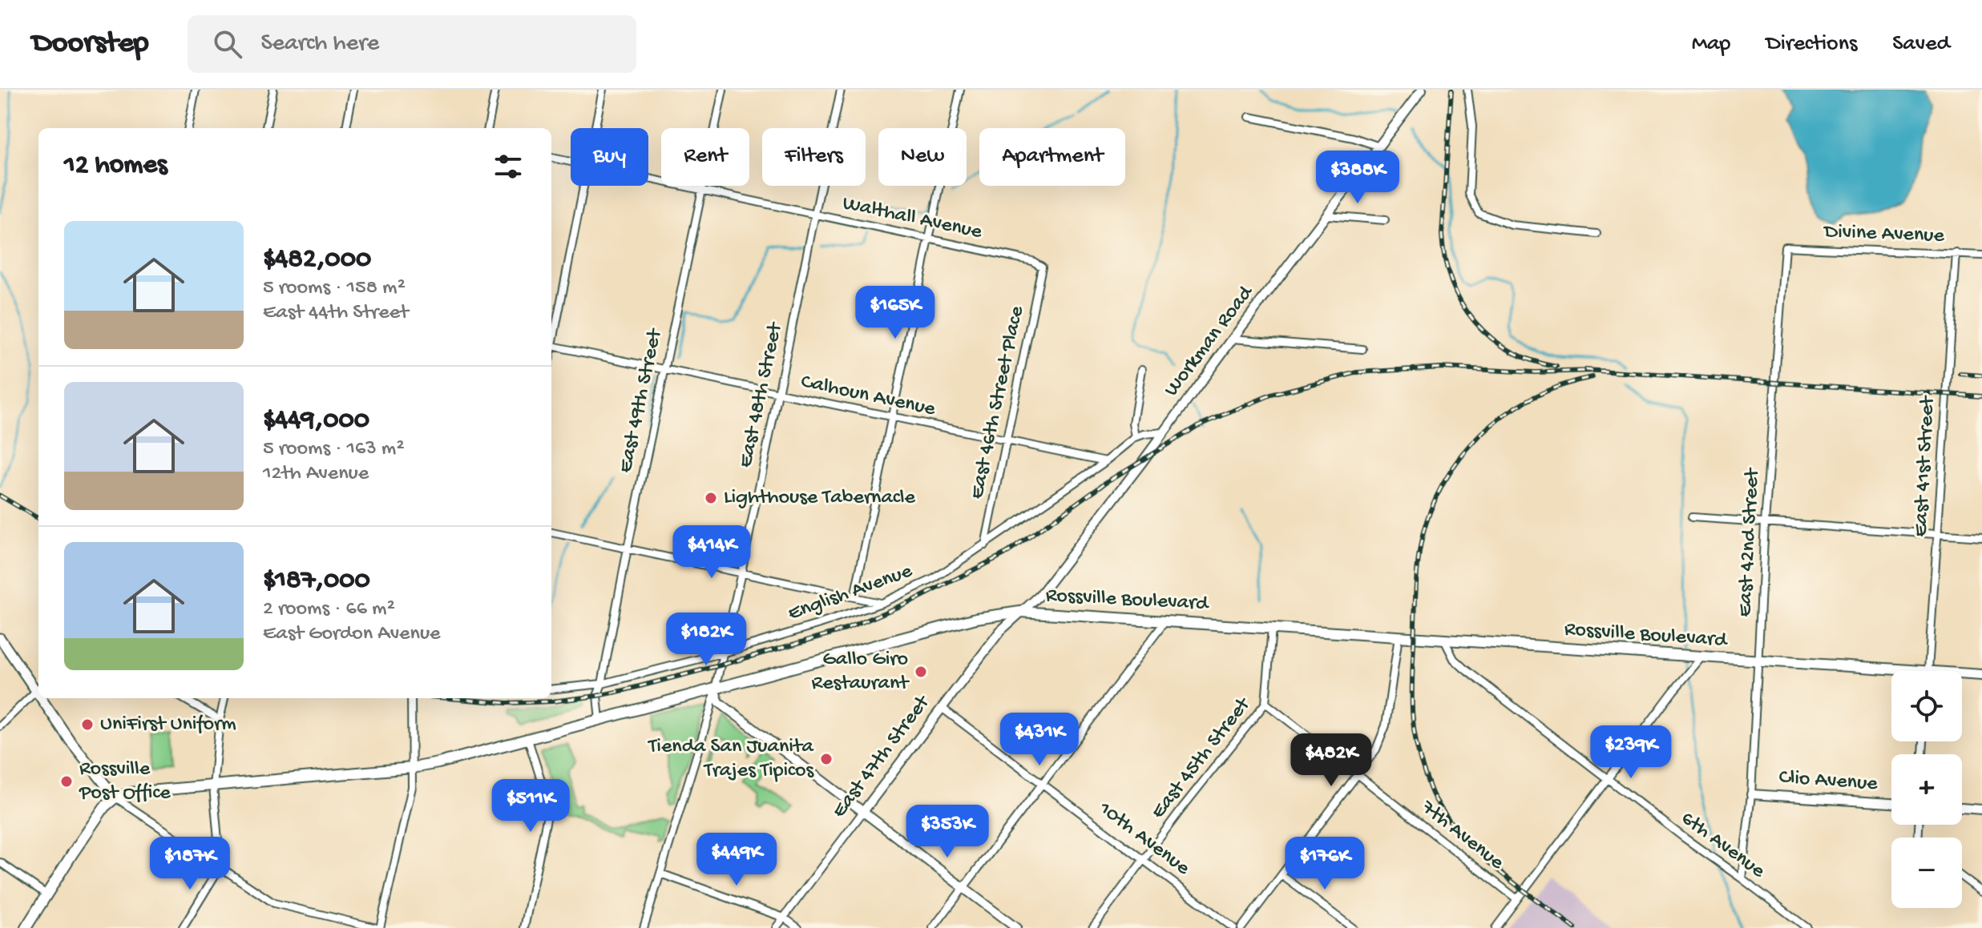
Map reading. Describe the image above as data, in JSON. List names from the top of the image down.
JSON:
{
  "streets": {
    "highway": ["Rossville Boulevard"],
    "street": [
      "Walthall Avenue",
      "Divine Avenue",
      "Workman Road",
      "East 48th Street",
      "Calhoun Avenue",
      "East 49th Street",
      "East 46th Street Place",
      "East 41st Street",
      "East 42nd Street",
      "English Avenue",
      "East 47th Street",
      "East 45th Street",
      "Clio Avenue",
      "7th Avenue",
      "10th Avenue",
      "6th Avenue"
    ]
  },
  "crossings": [
    ["Walthall Avenue", "East 48th Street"],
    ["Walthall Avenue", "East 49th Street"],
    ["Walthall Avenue", "East 46th Street Place"],
    ["Divine Avenue", "East 41st Street"],
    ["Divine Avenue", "East 42nd Street"],
    ["Workman Road", "English Avenue"],
    ["Workman Road", "Rossville Boulevard"],
    ["Workman Road", "East 47th Street"],
    ["East 48th Street", "Calhoun Avenue"],
    ["East 48th Street", "English Avenue"],
    ["East 48th Street", "Rossville Boulevard"],
    ["Calhoun Avenue", "East 49th Street"],
    ["Calhoun Avenue", "East 46th Street Place"],
    ["Calhoun Avenue", "English Avenue"],
    ["East 49th Street", "English Avenue"],
    ["East 49th Street", "Rossville Boulevard"],
    ["East 46th Street Place", "English Avenue"],
    ["East 42nd Street", "Rossville Boulevard"],
    ["East 42nd Street", "Clio Avenue"],
    ["East 42nd Street", "6th Avenue"],
    ["Rossville Boulevard", "East 47th Street"],
    ["Rossville Boulevard", "6th Avenue"],
    ["East 47th Street", "10th Avenue"],
    ["East 45th Street", "7th Avenue"],
    ["East 45th Street", "10th Avenue"]
  ],
  "places": [
    "Lighthouse Tabernacle",
    "Gallo Giro Restaurant",
    "UniFirst Uniform",
    "Tienda San Juanita Trajes Tipicos",
    "Rossville Post Office"
  ],
  "page": {
    "header": "Doorstep",
    "search": "Search here",
    "nav": ["Map", "Directions", "Saved"],
    "chip": [
      "Buy",
      "Rent",
      "Filters",
      "New",
      "Apartment"
    ],
    "heading": "12 homes",
    "price": [
      "$388K",
      "$165K",
      "$414K",
      "$182K",
      "$431K",
      "$239K",
      "$482K",
      "$511K",
      "$353K",
      "$449K",
      "$187K",
      "$176K"
    ],
    "list": [
      {
        "name": "$482,000",
        "note": "5 rooms · 158 m² · East 44th Street"
      },
      {
        "name": "$449,000",
        "note": "5 rooms · 163 m² · 12th Avenue"
      },
      {
        "name": "$187,000",
        "note": "2 rooms · 66 m² · East Gordon Avenue"
      }
    ],
    "map_buttons": ["+", "−"]
  }
}
